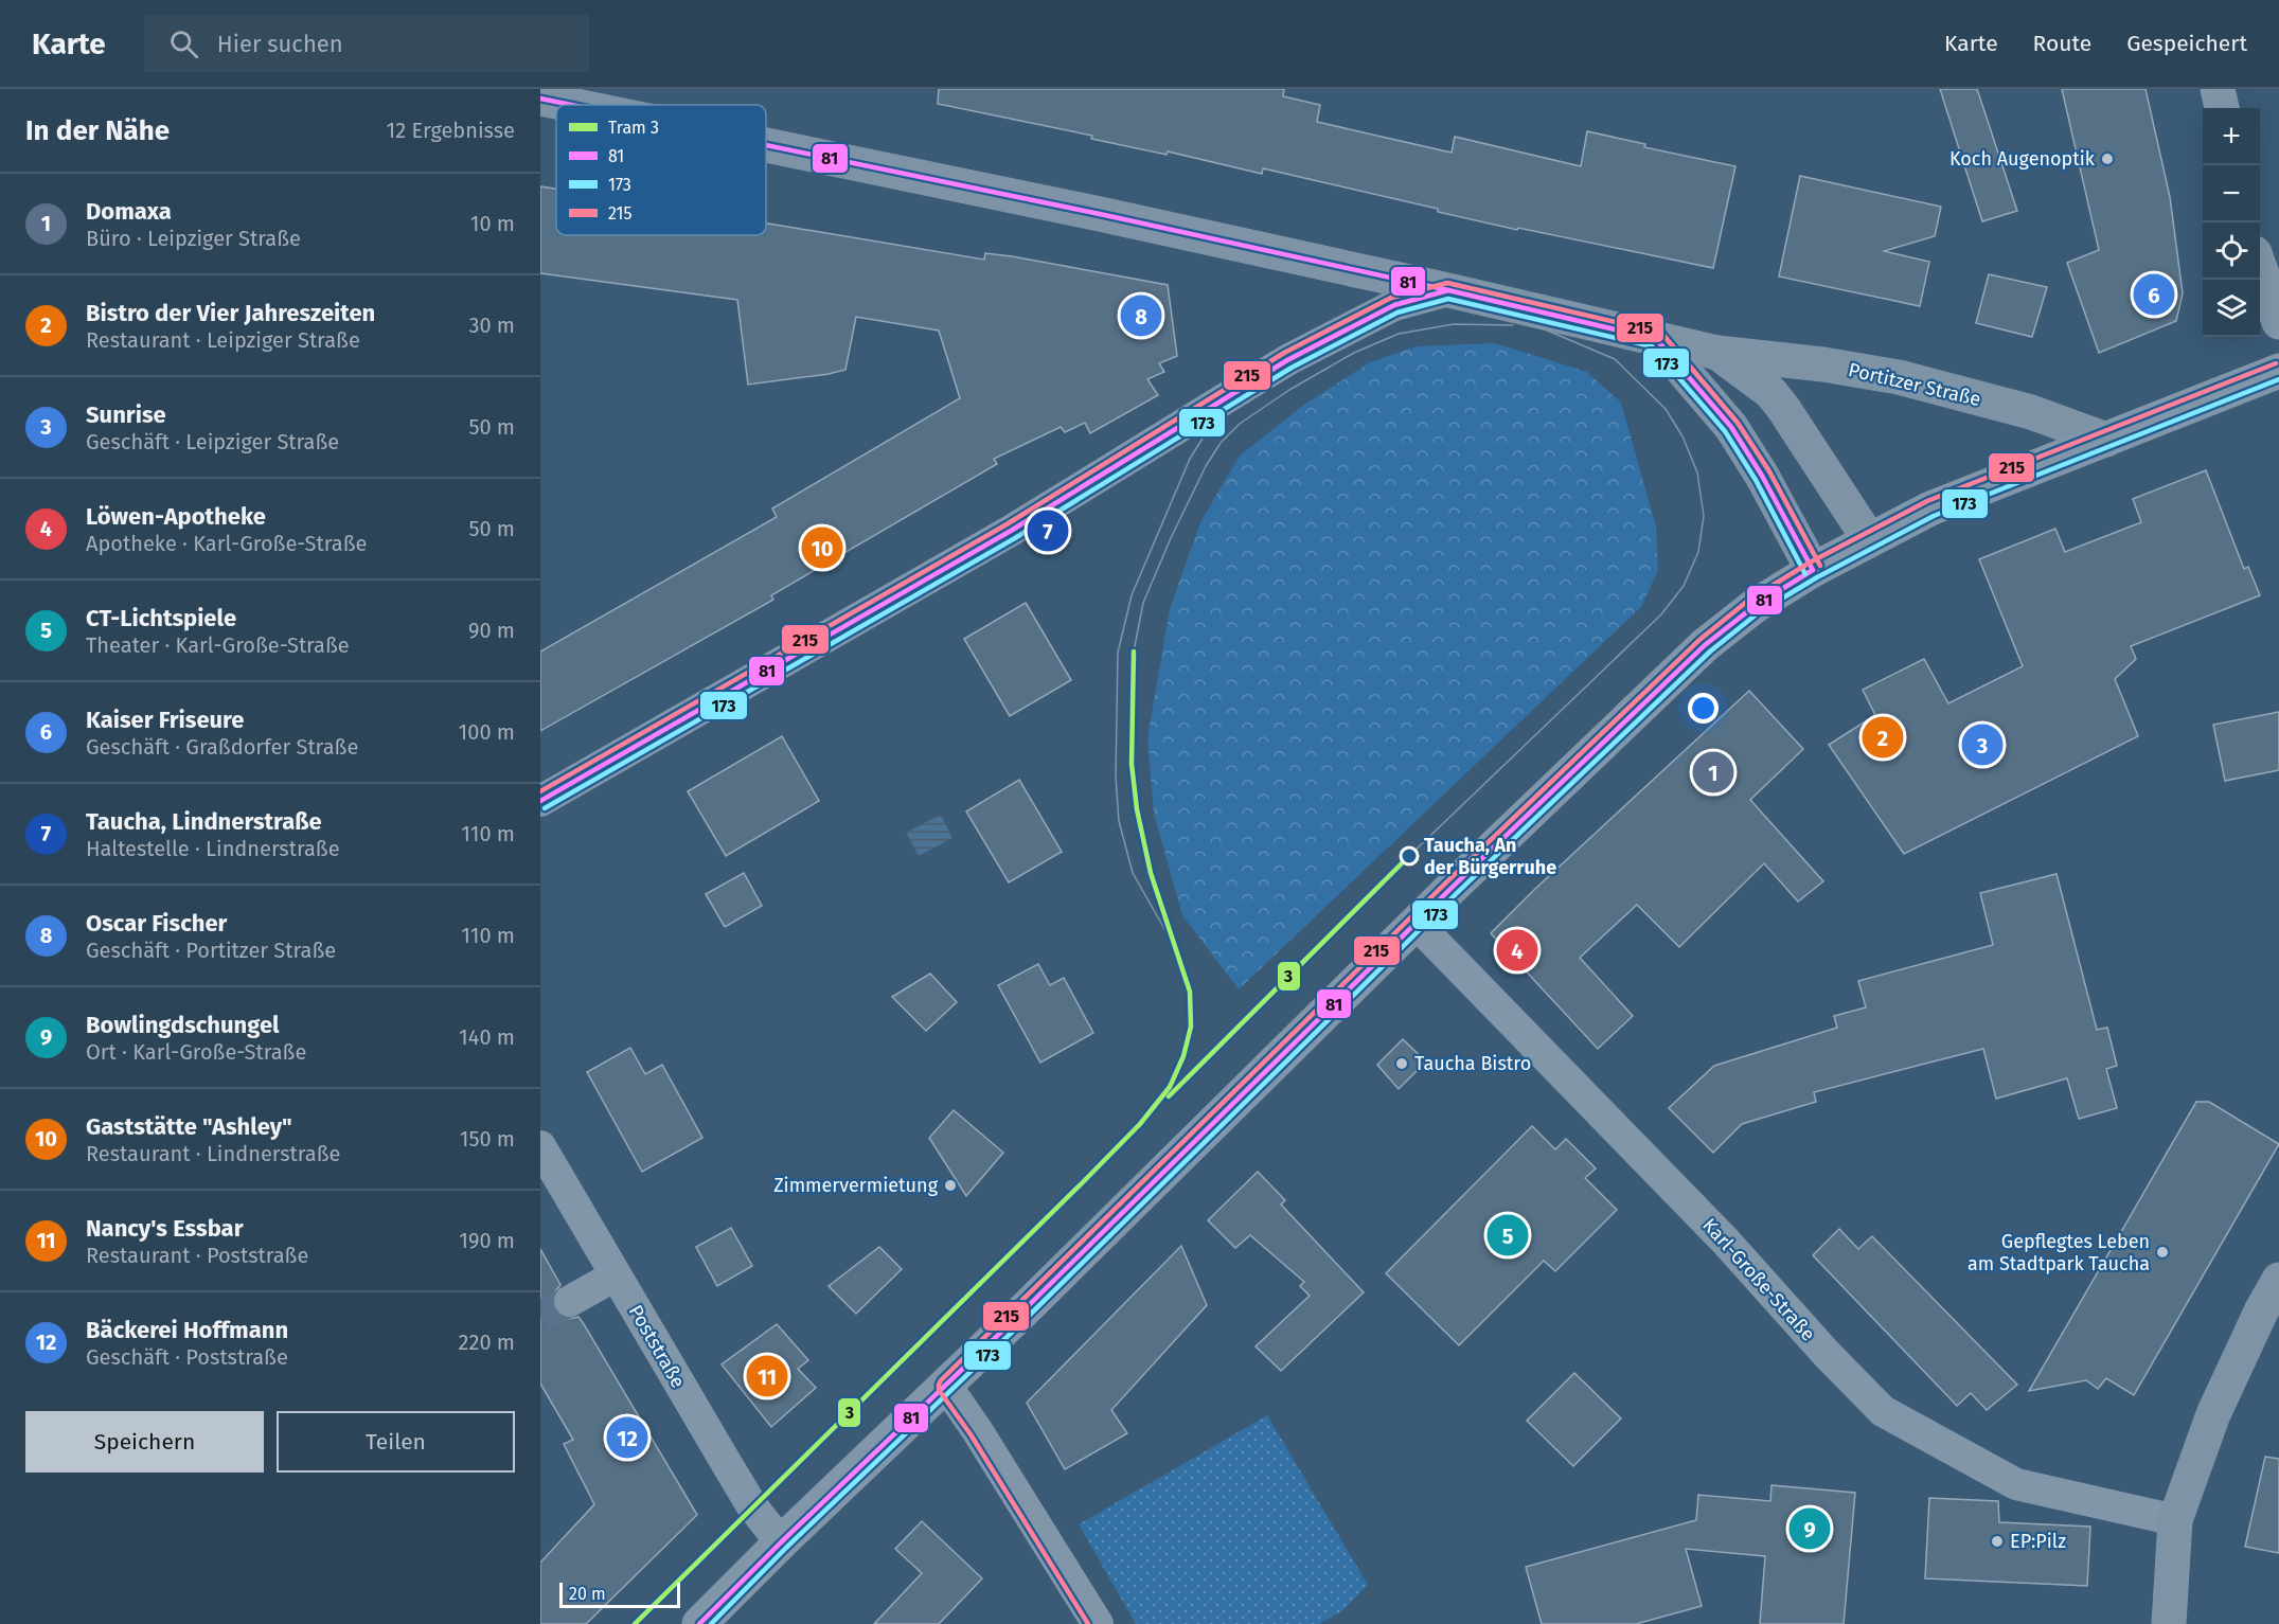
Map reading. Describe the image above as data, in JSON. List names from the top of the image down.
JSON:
{
  "streets": {
    "main road": ["Portitzer Straße"],
    "street": ["Karl-Große-Straße", "Poststraße"]
  },
  "places": [
    "Koch Augenoptik",
    "Taucha, An der Bürgerruhe",
    "Taucha Bistro",
    "Zimmervermietung",
    "Gepflegtes Leben am Stadtpark Taucha",
    "EP:Pilz"
  ],
  "lines": [
    "transit line 81",
    "transit line 215",
    "transit line 173",
    "tram line 3"
  ],
  "legend": [
    "Tram 3",
    "81",
    "173",
    "215"
  ],
  "scale_bar": "20 m",
  "page": {
    "header": "Karte",
    "search": "Hier suchen",
    "nav": ["Karte", "Route", "Gespeichert"],
    "heading": ["In der Nähe", "12 Ergebnisse"],
    "map_buttons": ["+", "−"],
    "list": [
      {
        "mark": "1",
        "name": "Domaxa",
        "note": "Büro · Leipziger Straße",
        "value": "10 m"
      },
      {
        "mark": "2",
        "name": "Bistro der Vier Jahreszeiten",
        "note": "Restaurant · Leipziger Straße",
        "value": "30 m"
      },
      {
        "mark": "3",
        "name": "Sunrise",
        "note": "Geschäft · Leipziger Straße",
        "value": "50 m"
      },
      {
        "mark": "4",
        "name": "Löwen-Apotheke",
        "note": "Apotheke · Karl-Große-Straße",
        "value": "50 m"
      },
      {
        "mark": "5",
        "name": "CT-Lichtspiele",
        "note": "Theater · Karl-Große-Straße",
        "value": "90 m"
      },
      {
        "mark": "6",
        "name": "Kaiser Friseure",
        "note": "Geschäft · Graßdorfer Straße",
        "value": "100 m"
      },
      {
        "mark": "7",
        "name": "Taucha, Lindnerstraße",
        "note": "Haltestelle · Lindnerstraße",
        "value": "110 m"
      },
      {
        "mark": "8",
        "name": "Oscar Fischer",
        "note": "Geschäft · Portitzer Straße",
        "value": "110 m"
      },
      {
        "mark": "9",
        "name": "Bowlingdschungel",
        "note": "Ort · Karl-Große-Straße",
        "value": "140 m"
      },
      {
        "mark": "10",
        "name": "Gaststätte \"Ashley\"",
        "note": "Restaurant · Lindnerstraße",
        "value": "150 m"
      },
      {
        "mark": "11",
        "name": "Nancy's Essbar",
        "note": "Restaurant · Poststraße",
        "value": "190 m"
      },
      {
        "mark": "12",
        "name": "Bäckerei Hoffmann",
        "note": "Geschäft · Poststraße",
        "value": "220 m"
      }
    ],
    "pins": [
      "6",
      "8",
      "7",
      "10",
      "2",
      "3",
      "1",
      "4",
      "5",
      "11",
      "12",
      "9"
    ],
    "buttons": ["Speichern", "Teilen"],
    "scale": "20 m"
  }
}
